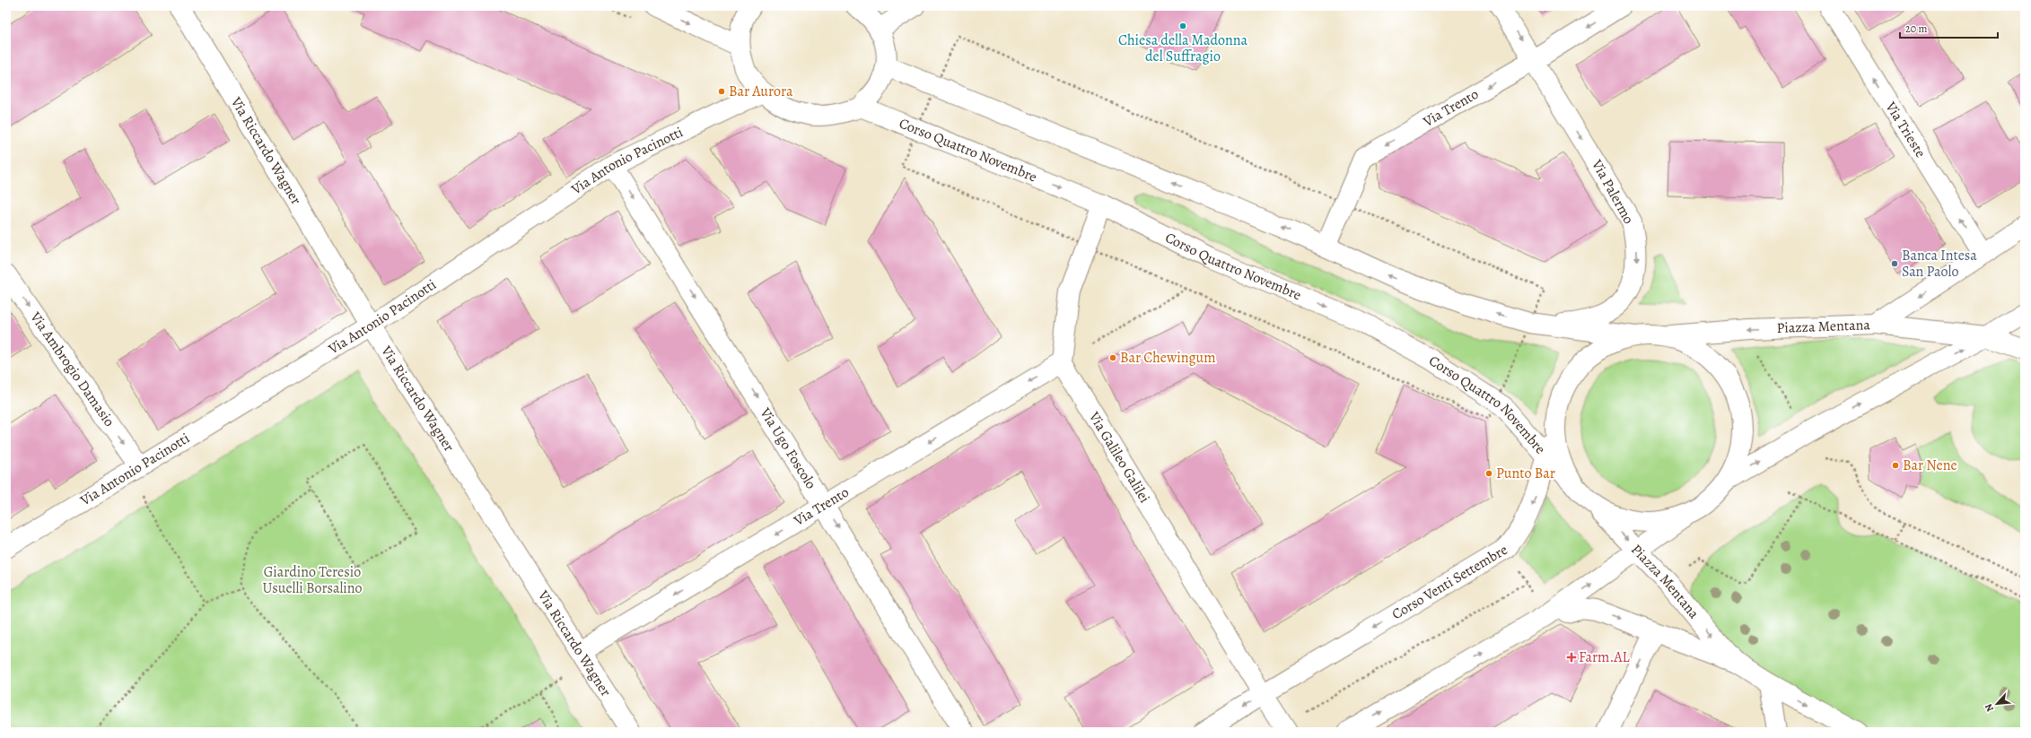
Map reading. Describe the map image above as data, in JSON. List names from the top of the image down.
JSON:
{
  "streets": {
    "street": [
      "Via Trento",
      "Via Trieste",
      "Corso Quattro Novembre",
      "Via Riccardo Wagner",
      "Via Antonio Pacinotti",
      "Via Palermo",
      "Piazza Mentana",
      "Via Ambrogio Damasio",
      "Via Ugo Foscolo",
      "Via Galileo Galilei",
      "Corso Venti Settembre"
    ]
  },
  "crossings": [
    ["Via Trento", "Via Riccardo Wagner"],
    ["Via Trento", "Via Palermo"],
    ["Via Trento", "Via Ugo Foscolo"],
    ["Via Trento", "Via Galileo Galilei"],
    ["Corso Quattro Novembre", "Piazza Mentana"],
    ["Corso Quattro Novembre", "Corso Venti Settembre"],
    ["Via Riccardo Wagner", "Via Antonio Pacinotti"],
    ["Via Antonio Pacinotti", "Via Ambrogio Damasio"],
    ["Via Antonio Pacinotti", "Via Ugo Foscolo"],
    ["Via Galileo Galilei", "Corso Venti Settembre"]
  ],
  "one_way": [
    "Via Trento",
    "Via Trieste",
    "Via Ambrogio Damasio",
    "Via Ugo Foscolo"
  ],
  "parks": ["Giardino Teresio Usuelli Borsalino"],
  "places": {
    "other": [
      "Chiesa della Madonna del Suffragio",
      "Bar Aurora",
      "Banca Intesa San Paolo",
      "Bar Chewingum",
      "Bar Nene",
      "Punto Bar"
    ],
    "health": ["Farm.AL"]
  },
  "scale_bar": "20 m",
  "north": "bottom left"
}
